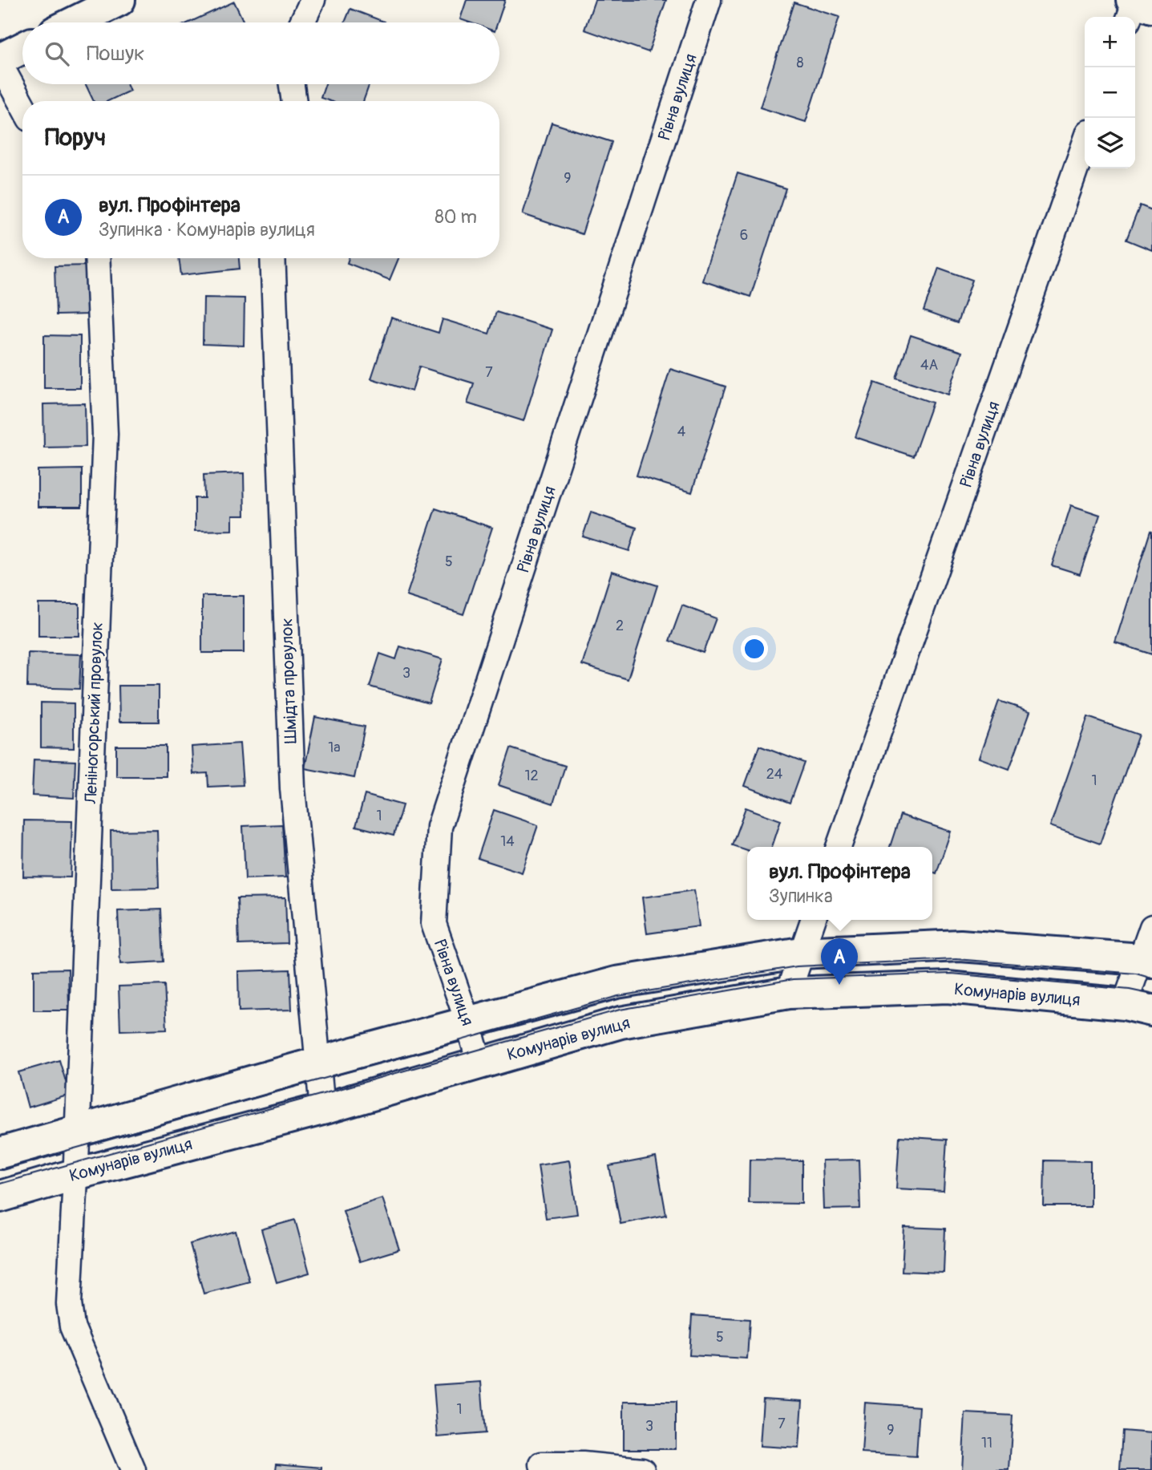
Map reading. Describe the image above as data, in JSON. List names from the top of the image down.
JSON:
{
  "streets": {
    "street": [
      "Рівна вулиця",
      "Шмідта провулок",
      "Леніногорський провулок",
      "Комунарів вулиця"
    ]
  },
  "crossings": [
    ["Рівна вулиця", "Комунарів вулиця"],
    ["Шмідта провулок", "Комунарів вулиця"],
    ["Леніногорський провулок", "Комунарів вулиця"]
  ],
  "house_numbers": [
    "8",
    "9",
    "6",
    "4А",
    "7",
    "4",
    "5",
    "2",
    "3",
    "1а",
    "24",
    "12",
    "1",
    "1",
    "14",
    "5",
    "1",
    "7",
    "3",
    "9",
    "11"
  ],
  "page": {
    "map_buttons": ["+", "−"],
    "search": "Пошук",
    "heading": "Поруч",
    "list": [
      {
        "mark": "A",
        "name": "вул. Профінтера",
        "note": "Зупинка · Комунарів вулиця",
        "value": "80 m"
      }
    ],
    "popup": ["вул. Профінтера", "Зупинка"],
    "pins": "A"
  }
}
